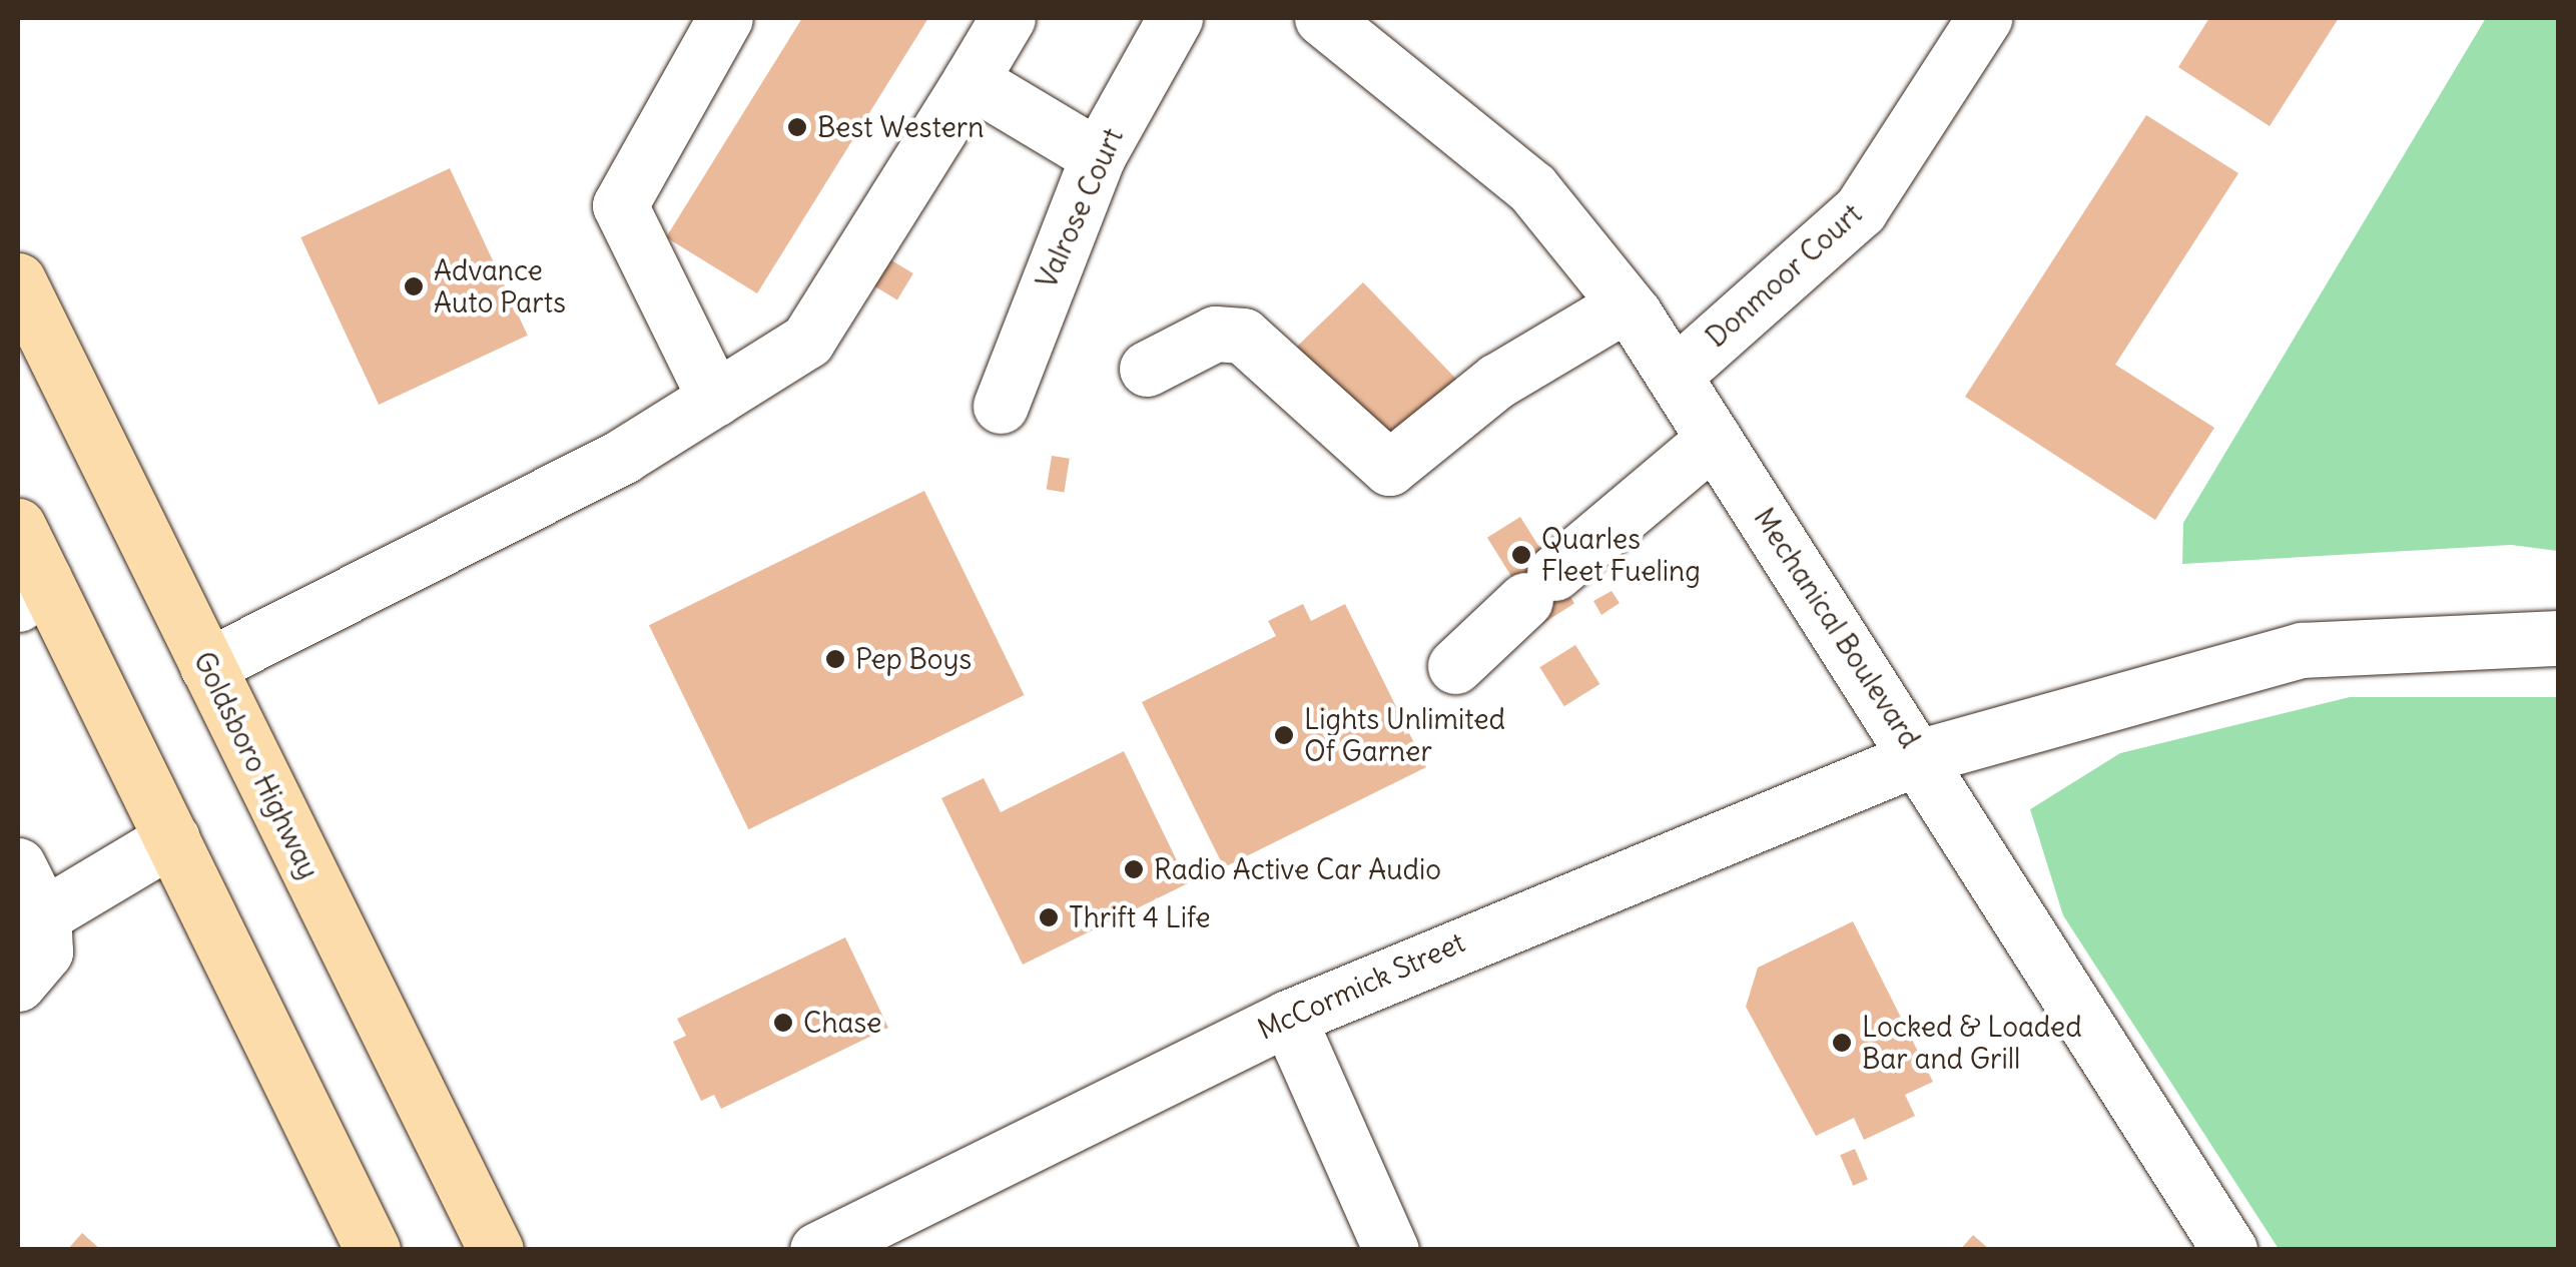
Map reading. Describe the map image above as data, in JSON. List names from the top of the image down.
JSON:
{
  "streets": {
    "main road": ["Goldsboro Highway"],
    "street": [
      "Valrose Court",
      "Donmoor Court",
      "Mechanical Boulevard",
      "McCormick Street"
    ]
  },
  "crossings": [
    ["Donmoor Court", "Mechanical Boulevard"],
    ["Mechanical Boulevard", "McCormick Street"]
  ],
  "places": [
    "Best Western",
    "Advance Auto Parts",
    "Quarles Fleet Fueling",
    "Pep Boys",
    "Lights Unlimited Of Garner",
    "Radio Active Car Audio",
    "Thrift 4 Life",
    "Chase",
    "Locked & Loaded Bar and Grill"
  ]
}
